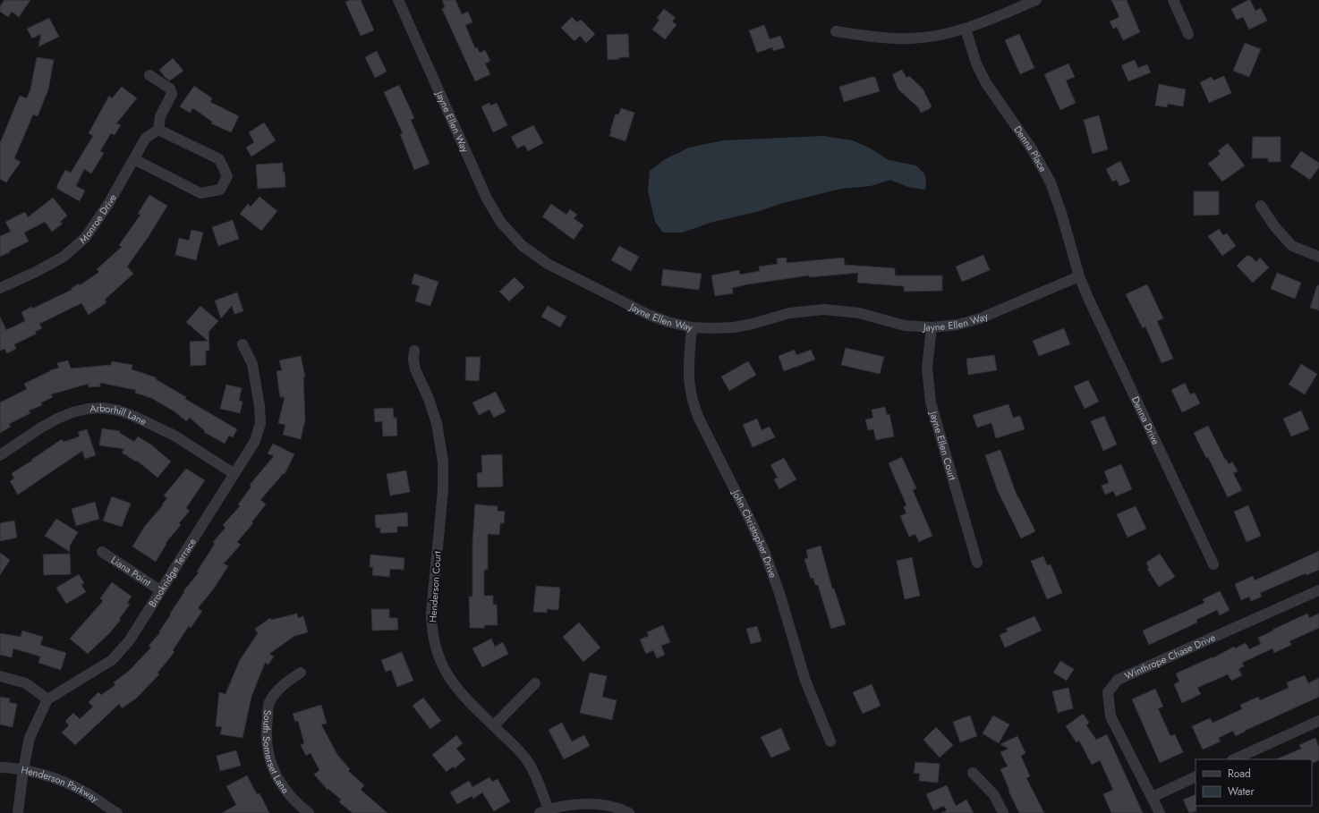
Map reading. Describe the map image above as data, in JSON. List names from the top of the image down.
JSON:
{
  "streets": {
    "street": [
      "Jayne Ellen Way",
      "Denna Place",
      "Monroe Drive",
      "Arborhill Lane",
      "Denna Drive",
      "Jayne Ellen Court",
      "John Christopher Drive",
      "Liana Point",
      "Brookridge Terrace",
      "Henderson Court",
      "Winthrope Chase Drive",
      "South Somerset Lane",
      "Henderson Parkway"
    ]
  },
  "crossings": [
    ["Jayne Ellen Way", "Denna Place"],
    ["Jayne Ellen Way", "Denna Drive"],
    ["Jayne Ellen Way", "Jayne Ellen Court"],
    ["Jayne Ellen Way", "John Christopher Drive"],
    ["Denna Place", "Denna Drive"],
    ["Arborhill Lane", "Brookridge Terrace"],
    ["Liana Point", "Brookridge Terrace"]
  ],
  "legend": ["Road", "Water"]
}
